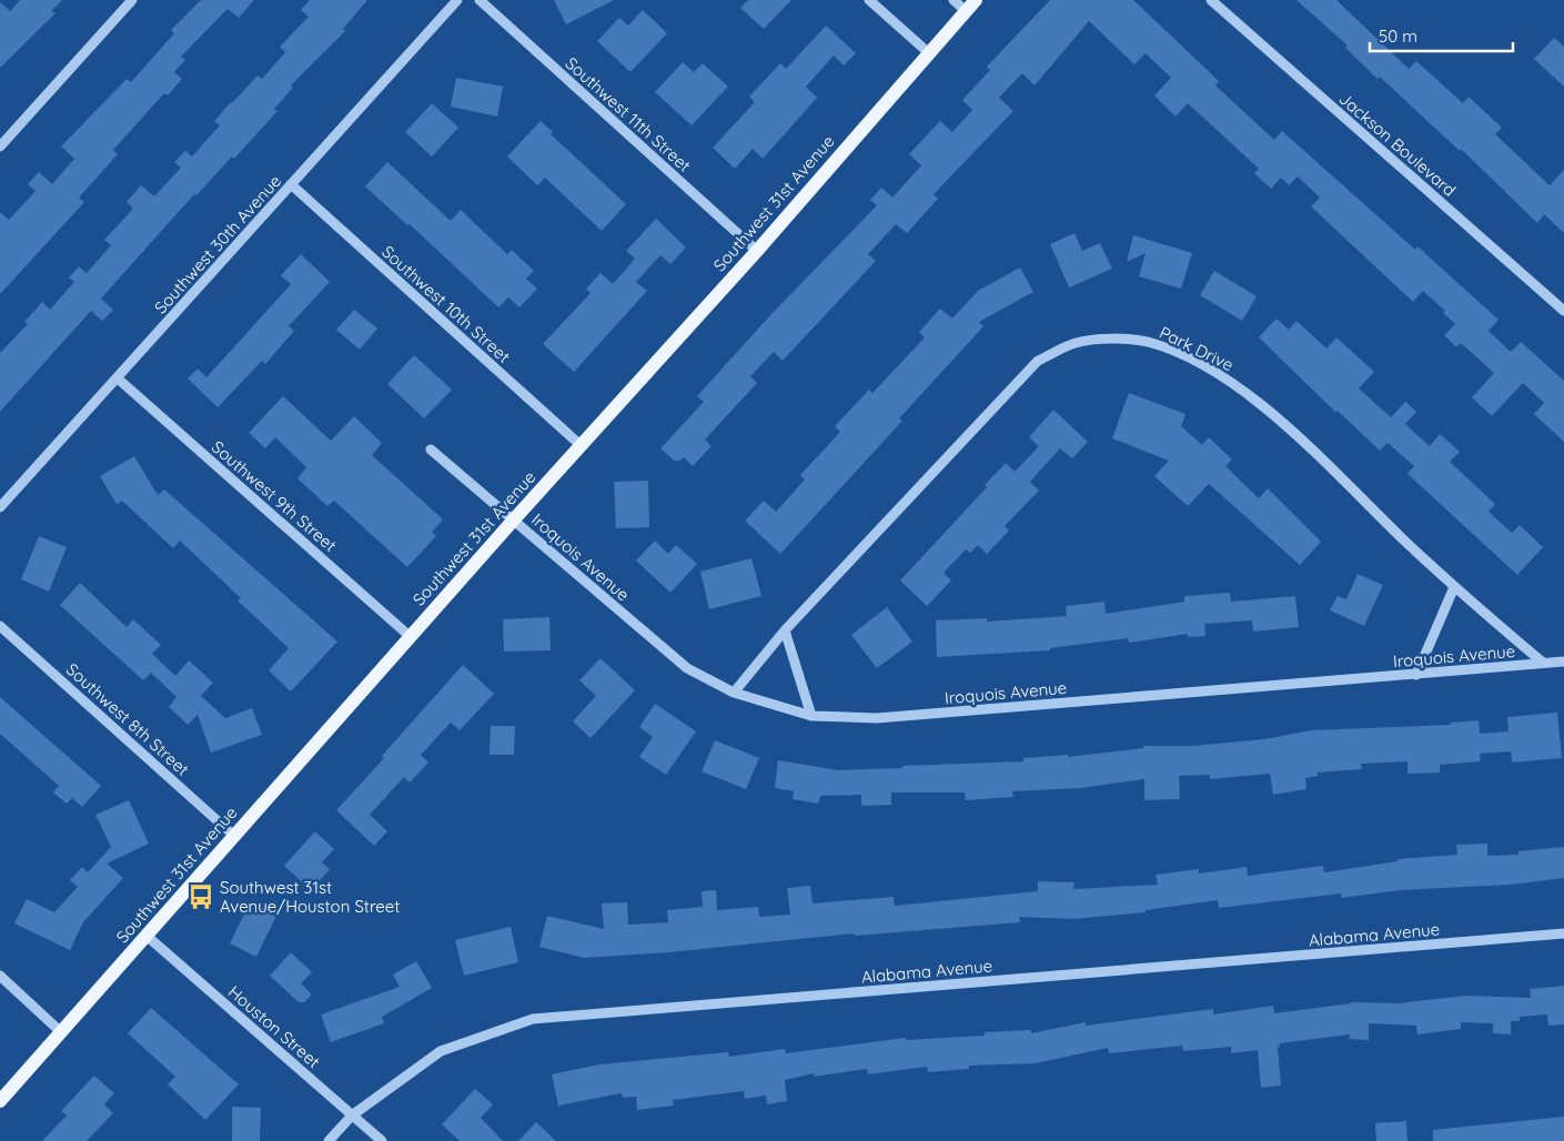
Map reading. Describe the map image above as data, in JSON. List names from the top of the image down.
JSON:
{
  "streets": {
    "main road": ["Southwest 31st Avenue"],
    "street": [
      "Southwest 11th Street",
      "Jackson Boulevard",
      "Southwest 30th Avenue",
      "Southwest 10th Street",
      "Park Drive",
      "Southwest 9th Street",
      "Iroquois Avenue",
      "Southwest 8th Street",
      "Alabama Avenue",
      "Houston Street"
    ]
  },
  "crossings": [
    ["Southwest 11th Street", "Southwest 31st Avenue"],
    ["Southwest 31st Avenue", "Southwest 10th Street"],
    ["Southwest 31st Avenue", "Southwest 9th Street"],
    ["Southwest 31st Avenue", "Iroquois Avenue"],
    ["Southwest 31st Avenue", "Southwest 8th Street"],
    ["Southwest 31st Avenue", "Houston Street"],
    ["Southwest 30th Avenue", "Southwest 10th Street"],
    ["Southwest 30th Avenue", "Southwest 9th Street"],
    ["Park Drive", "Iroquois Avenue"],
    ["Alabama Avenue", "Houston Street"]
  ],
  "places": {
    "bus stop": ["Southwest 31st Avenue/Houston Street"]
  },
  "scale_bar": "50 m"
}
